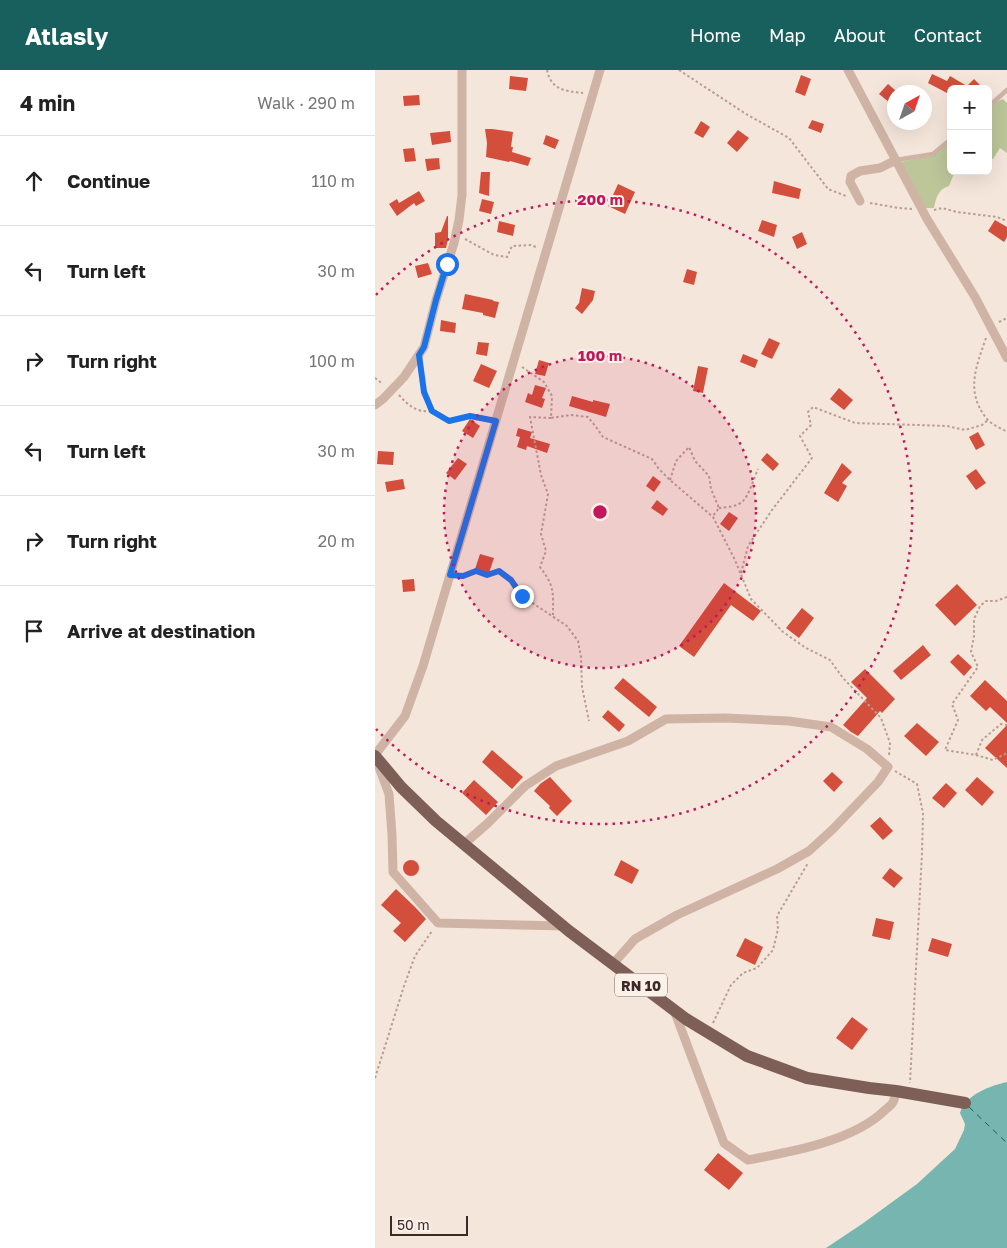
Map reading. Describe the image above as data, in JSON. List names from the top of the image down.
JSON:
{
  "streets": {
    "main road": ["RN 10"]
  },
  "scale_bar": "50 m",
  "north": "top right",
  "page": {
    "header": "Atlasly",
    "nav": [
      "Home",
      "Map",
      "About",
      "Contact"
    ],
    "heading": ["4 min", "Walk · 290 m"],
    "map_buttons": ["+", "−"],
    "list": [
      ["Continue", "110 m"],
      ["Turn left", "30 m"],
      ["Turn right", "100 m"],
      ["Turn left", "30 m"],
      ["Turn right", "20 m"],
      "Arrive at destination"
    ],
    "scale": "50 m"
  },
  "rings": ["200 m", "100 m"]
}
